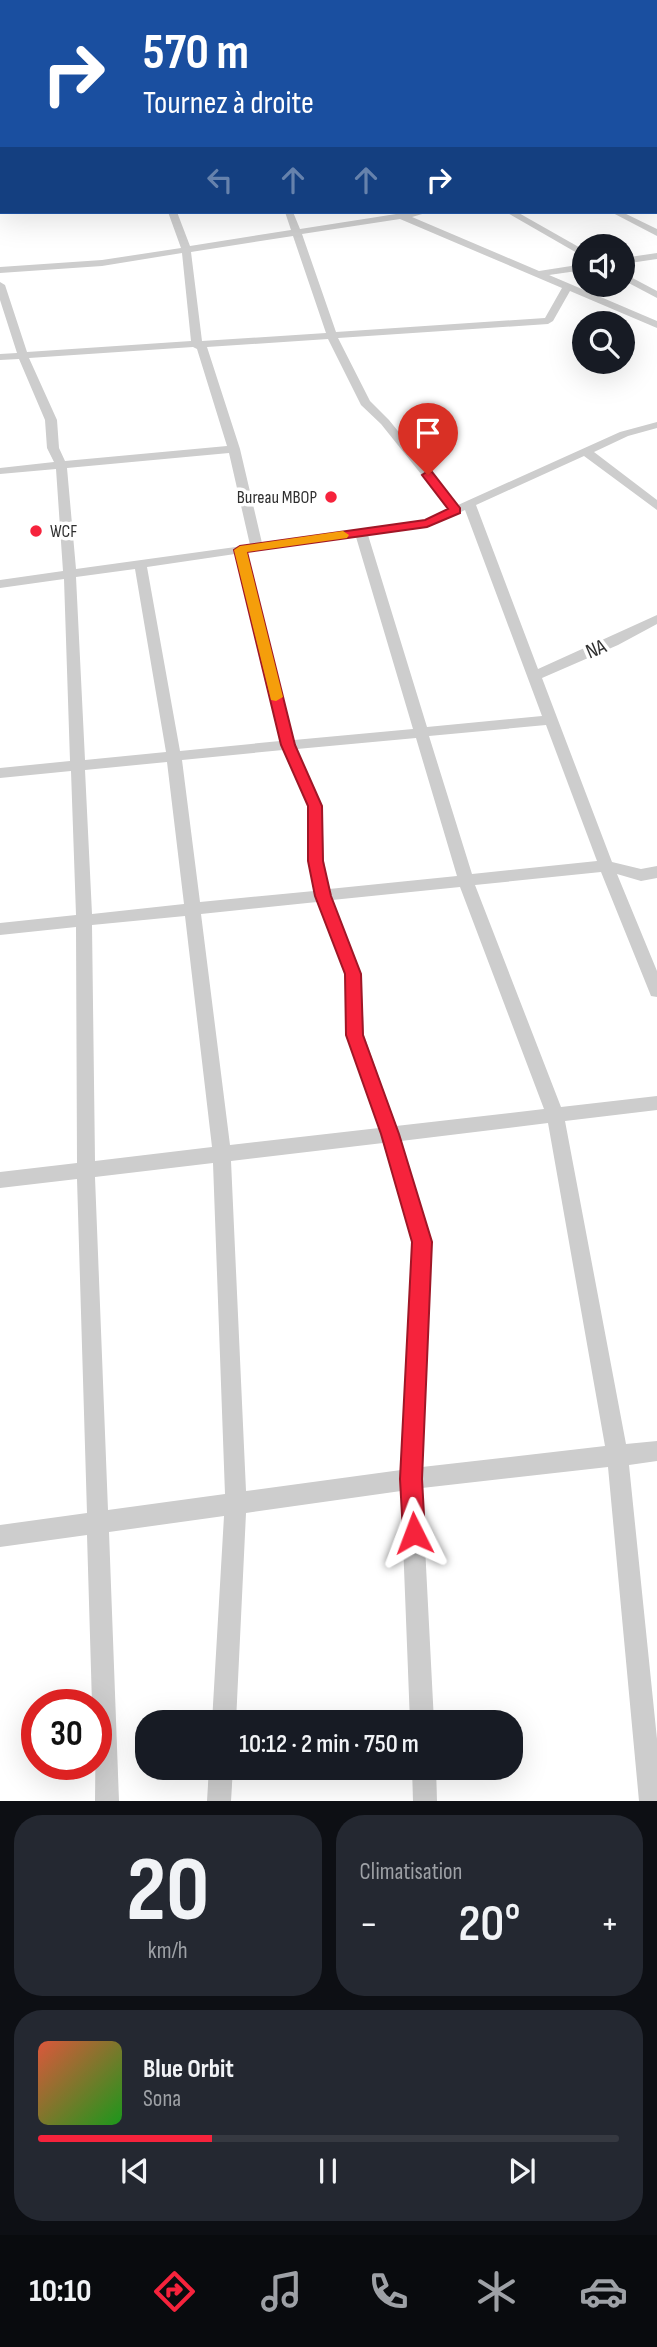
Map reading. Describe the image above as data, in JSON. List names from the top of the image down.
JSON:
{
  "streets": {
    "street": ["NA"]
  },
  "places": ["Bureau MBOP", "WCF"],
  "page": {
    "turn": ["570 m", "Tournez à droite"],
    "limit": "30",
    "trip": "10:12 · 2 min · 750 m",
    "tile": [
      ["20", "km/h"],
      "Climatisation"
    ],
    "heat": ["−", "20°", "+"],
    "song": ["Blue Orbit", "Sona"],
    "tabs": "10:10"
  }
}
